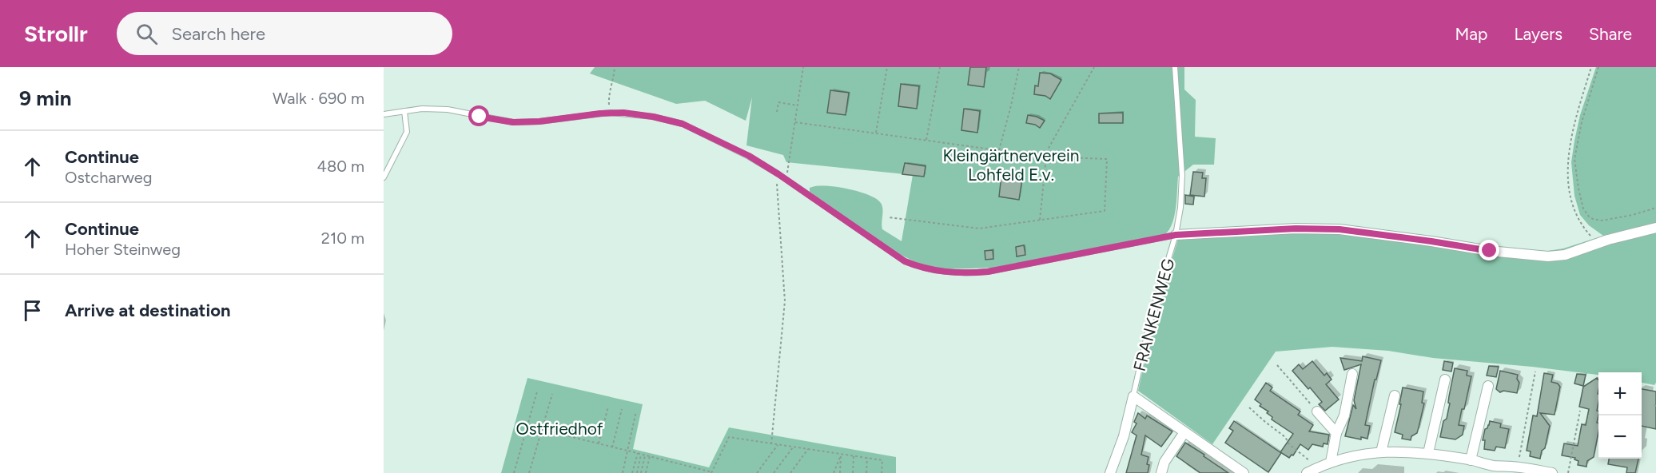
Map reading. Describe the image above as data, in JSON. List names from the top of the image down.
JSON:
{
  "streets": {
    "street": ["FRANKENWEG"]
  },
  "parks": ["Kleingärtnerverein Lohfeld E.v.", "Ostfriedhof"],
  "page": {
    "header": "Strollr",
    "search": "Search here",
    "nav": ["Map", "Layers", "Share"],
    "heading": ["9 min", "Walk · 690 m"],
    "list": [
      ["Continue", "Ostcharweg", "480 m"],
      ["Continue", "Hoher Steinweg", "210 m"],
      "Arrive at destination"
    ],
    "map_buttons": ["+", "−"]
  }
}
